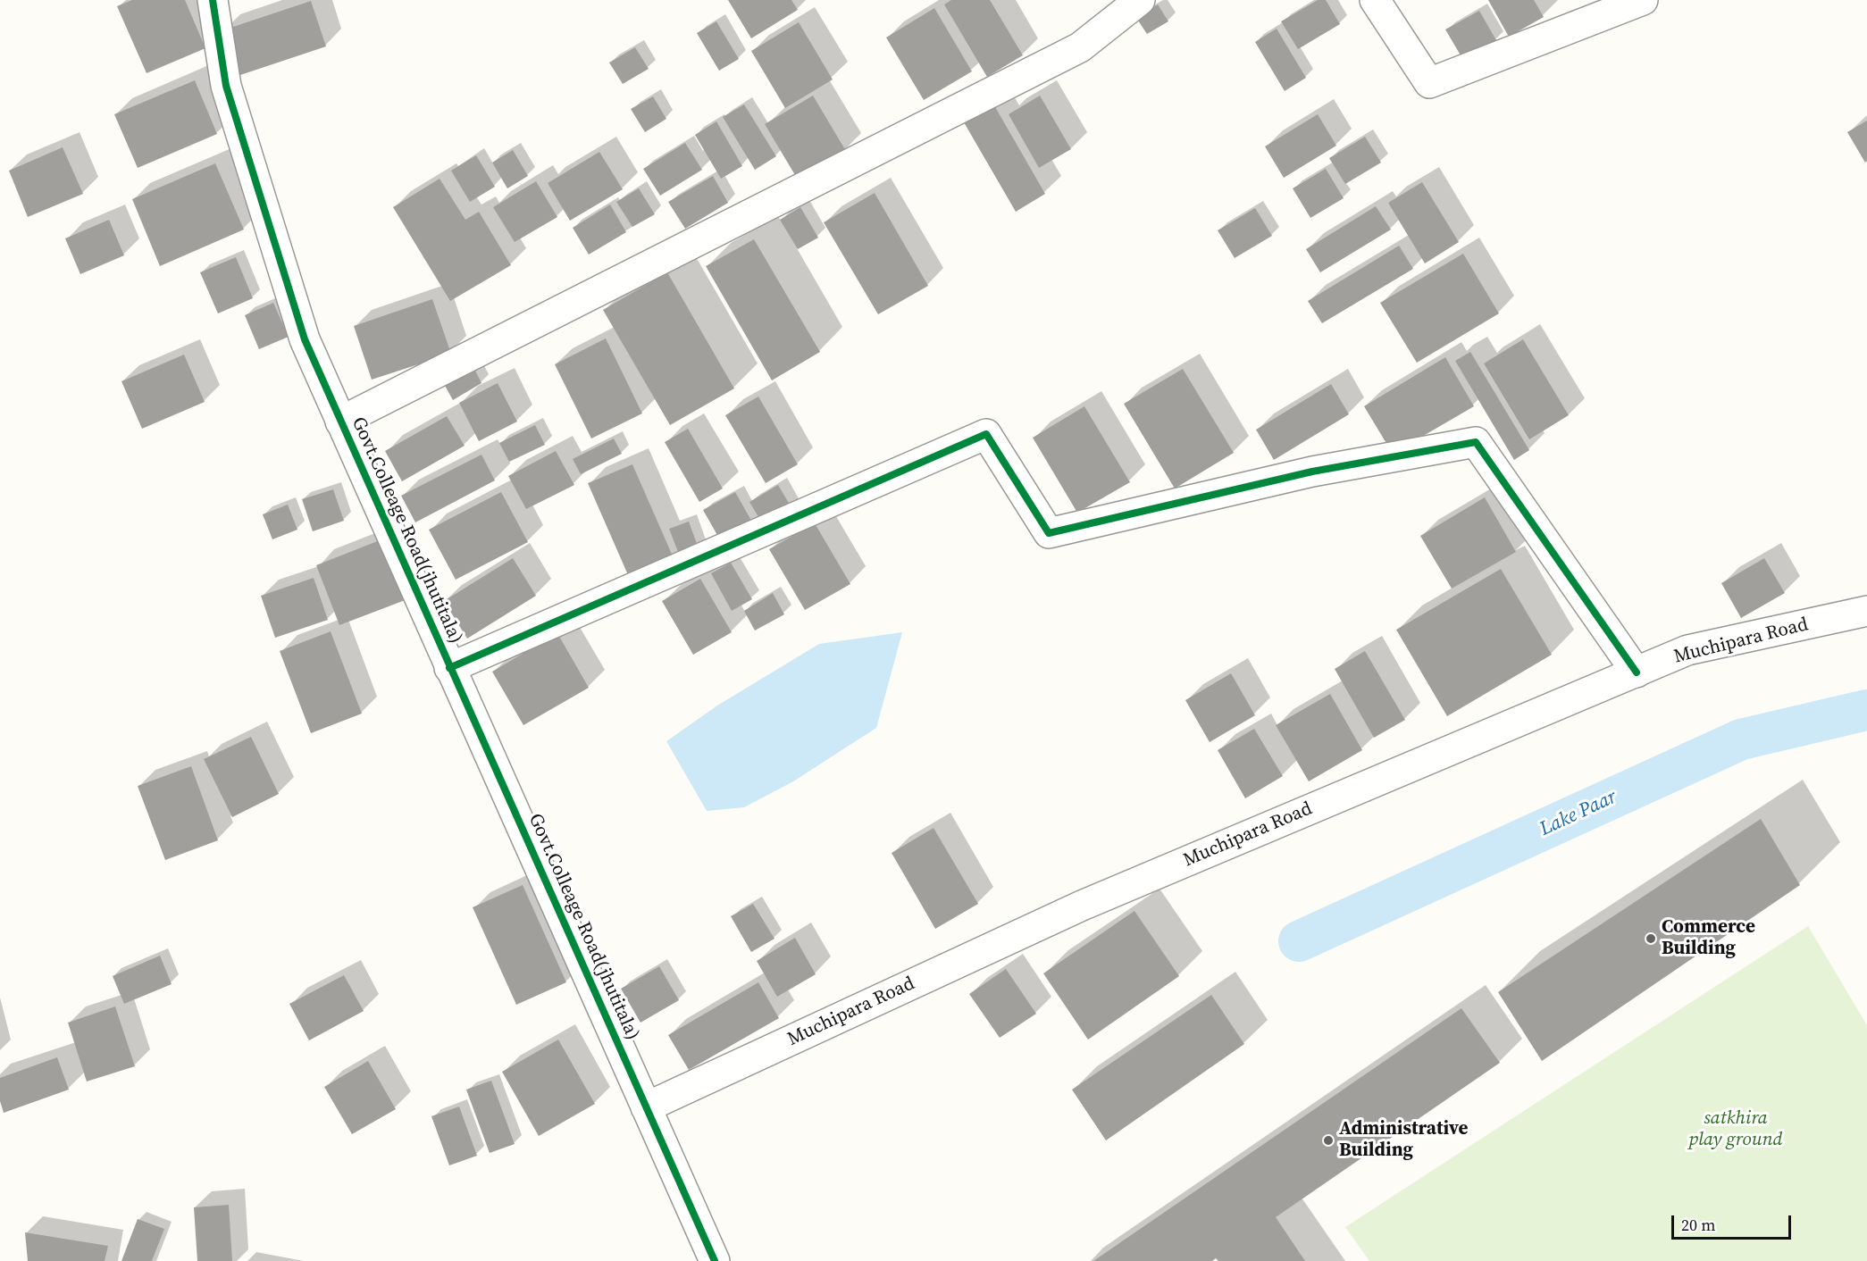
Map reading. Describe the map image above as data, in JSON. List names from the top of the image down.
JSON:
{
  "streets": {
    "street": ["Govt.Colleage Road(jhutitala)", "Muchipara Road"]
  },
  "crossings": [
    ["Govt.Colleage Road(jhutitala)", "Muchipara Road"]
  ],
  "water": ["Lake Paar"],
  "parks": ["satkhira play ground"],
  "places": ["Commerce Building", "Administrative Building"],
  "scale_bar": "20 m"
}
